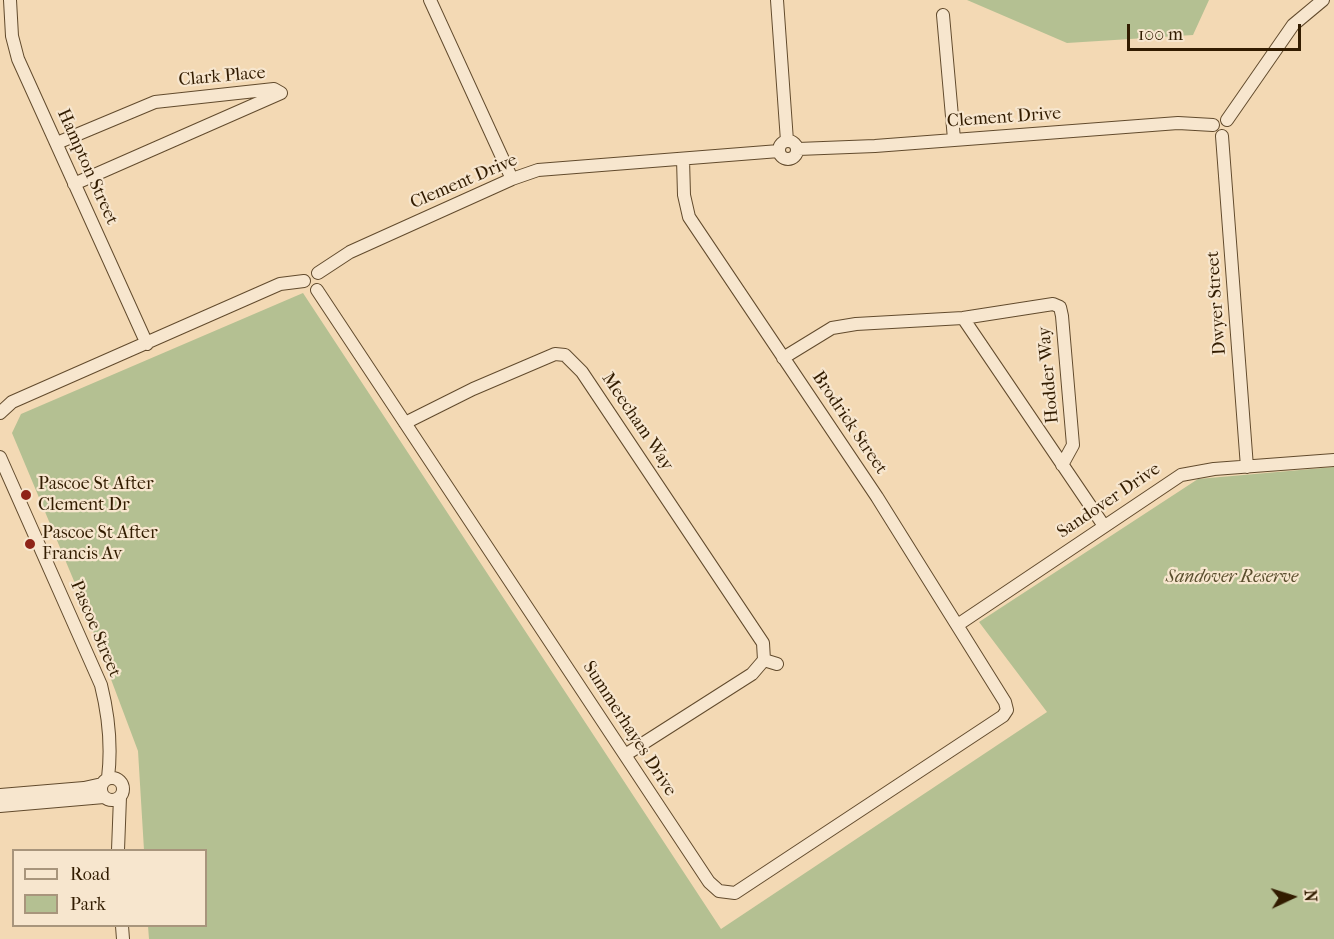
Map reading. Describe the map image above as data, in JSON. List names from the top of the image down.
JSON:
{
  "streets": {
    "street": [
      "Clark Place",
      "Clement Drive",
      "Hampton Street",
      "Dwyer Street",
      "Hodder Way",
      "Meecham Way",
      "Brodrick Street",
      "Sandover Drive",
      "Pascoe Street",
      "Summerhayes Drive"
    ]
  },
  "crossings": [
    ["Clark Place", "Hampton Street"],
    ["Clement Drive", "Dwyer Street"],
    ["Clement Drive", "Brodrick Street"],
    ["Clement Drive", "Summerhayes Drive"],
    ["Dwyer Street", "Sandover Drive"],
    ["Hodder Way", "Brodrick Street"],
    ["Hodder Way", "Sandover Drive"],
    ["Meecham Way", "Summerhayes Drive"],
    ["Brodrick Street", "Sandover Drive"],
    ["Brodrick Street", "Summerhayes Drive"]
  ],
  "parks": ["Sandover Reserve"],
  "places": ["Pascoe St After Clement Dr", "Pascoe St After Francis Av"],
  "legend": ["Road", "Park"],
  "scale_bar": "100 m",
  "north": "right"
}
